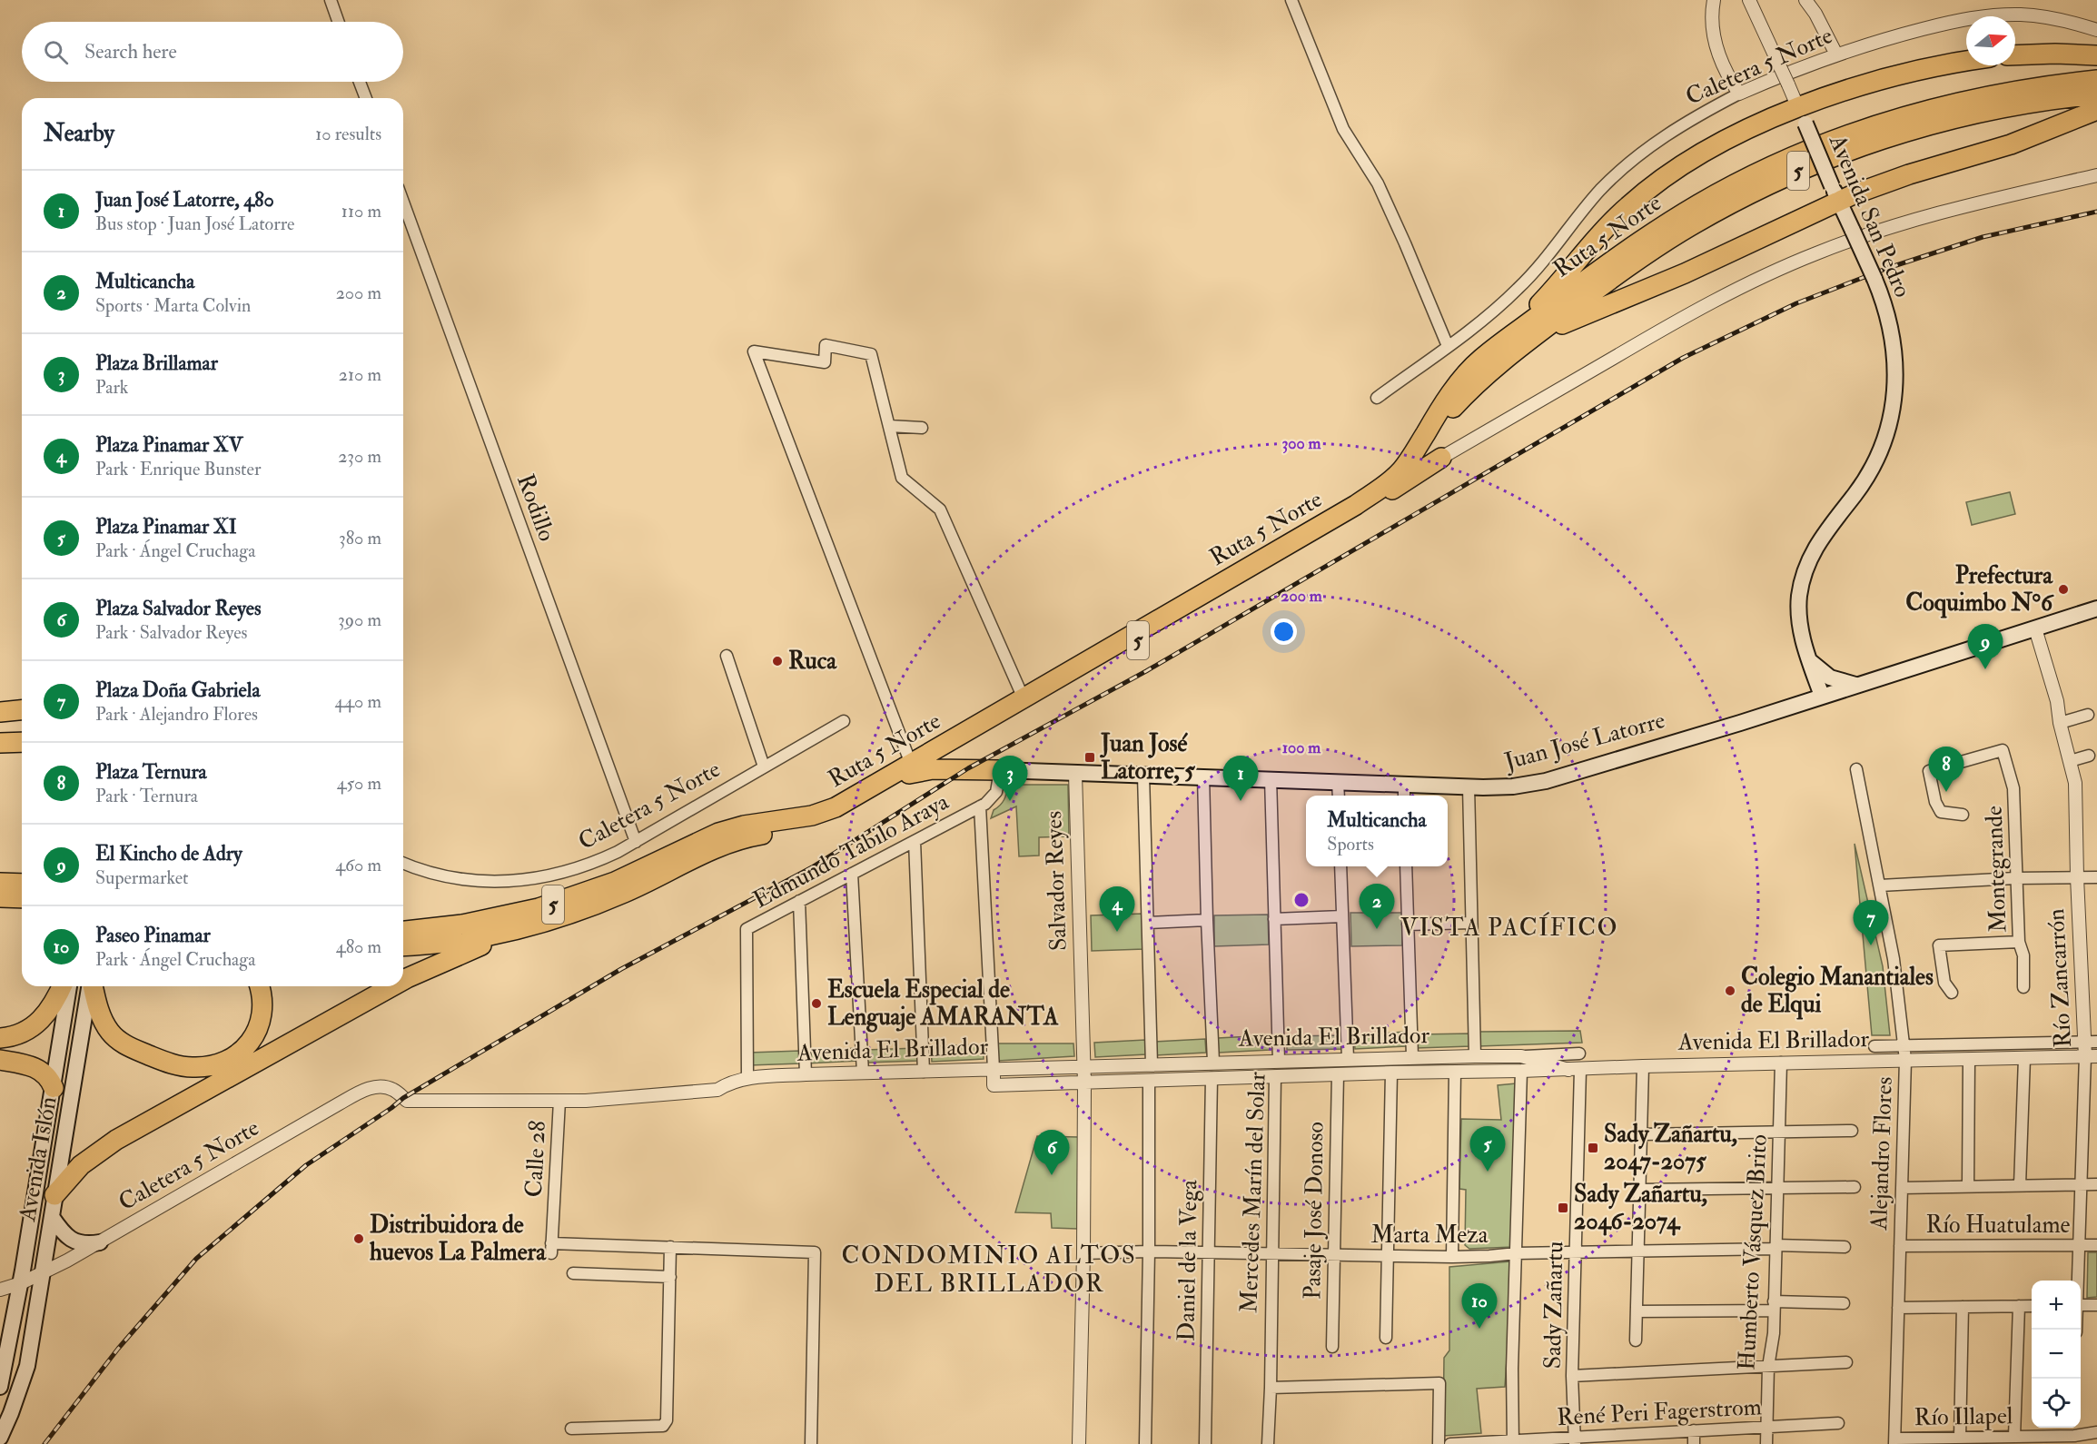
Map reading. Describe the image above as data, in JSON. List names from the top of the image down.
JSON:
{
  "streets": {
    "highway": ["5", "Ruta 5 Norte"],
    "main road": ["Avenida San Pedro", "Juan José Latorre", "Avenida Islón"],
    "street": [
      "Caletera 5 Norte",
      "Rodillo",
      "Edmundo Tabilo Araya",
      "Montegrande",
      "Salvador Reyes",
      "Río Zancarrón",
      "Avenida El Brillador",
      "Alejandro Flores",
      "Calle 28",
      "Mercedes Marín del Solar",
      "Pasaje José Donoso",
      "Río Huatulame",
      "Marta Meza",
      "Humberto Vásquez Brito",
      "Daniel de la Vega",
      "Sady Zañartu",
      "René Peri Fagerstrom",
      "Río Illapel"
    ]
  },
  "crossings": [
    ["Caletera 5 Norte", "Rodillo"],
    ["Caletera 5 Norte", "Avenida El Brillador"],
    ["Caletera 5 Norte", "Avenida Islón"],
    ["Avenida San Pedro", "Juan José Latorre"],
    ["Juan José Latorre", "Edmundo Tabilo Araya"],
    ["Juan José Latorre", "Salvador Reyes"],
    ["Juan José Latorre", "Río Zancarrón"],
    ["Juan José Latorre", "Mercedes Marín del Solar"],
    ["Edmundo Tabilo Araya", "Avenida El Brillador"],
    ["Salvador Reyes", "Avenida El Brillador"],
    ["Salvador Reyes", "Marta Meza"],
    ["Río Zancarrón", "Avenida El Brillador"],
    ["Río Zancarrón", "Río Huatulame"],
    ["Avenida El Brillador", "Alejandro Flores"],
    ["Avenida El Brillador", "Calle 28"],
    ["Avenida El Brillador", "Mercedes Marín del Solar"],
    ["Avenida El Brillador", "Pasaje José Donoso"],
    ["Avenida El Brillador", "Humberto Vásquez Brito"],
    ["Avenida El Brillador", "Daniel de la Vega"],
    ["Avenida El Brillador", "Sady Zañartu"],
    ["Alejandro Flores", "Río Huatulame"],
    ["Alejandro Flores", "Río Illapel"],
    ["Mercedes Marín del Solar", "Marta Meza"],
    ["Pasaje José Donoso", "Marta Meza"],
    ["Marta Meza", "Humberto Vásquez Brito"],
    ["Marta Meza", "Daniel de la Vega"],
    ["Marta Meza", "Sady Zañartu"],
    ["Humberto Vásquez Brito", "René Peri Fagerstrom"],
    ["Sady Zañartu", "René Peri Fagerstrom"]
  ],
  "districts": ["VISTA PACÍFICO", "CONDOMINIO ALTOS DEL BRILLADOR"],
  "places": {
    "other": [
      "Prefectura Coquimbo N°6",
      "Ruca",
      "Colegio Manantiales de Elqui",
      "Escuela Especial de Lenguaje AMARANTA",
      "Distribuidora de huevos La Palmera"
    ],
    "transit": ["Juan José Latorre, 5", "Sady Zañartu, 2047-2075", "Sady Zañartu, 2046-2074"]
  },
  "north": "right",
  "page": {
    "search": "Search here",
    "heading": ["Nearby", "10 results"],
    "list": [
      {
        "mark": "1",
        "name": "Juan José Latorre, 480",
        "note": "Bus stop · Juan José Latorre",
        "value": "110 m"
      },
      {
        "mark": "2",
        "name": "Multicancha",
        "note": "Sports · Marta Colvin",
        "value": "200 m"
      },
      {
        "mark": "3",
        "name": "Plaza Brillamar",
        "note": "Park",
        "value": "210 m"
      },
      {
        "mark": "4",
        "name": "Plaza Pinamar XV",
        "note": "Park · Enrique Bunster",
        "value": "230 m"
      },
      {
        "mark": "5",
        "name": "Plaza Pinamar XI",
        "note": "Park · Ángel Cruchaga",
        "value": "380 m"
      },
      {
        "mark": "6",
        "name": "Plaza Salvador Reyes",
        "note": "Park · Salvador Reyes",
        "value": "390 m"
      },
      {
        "mark": "7",
        "name": "Plaza Doña Gabriela",
        "note": "Park · Alejandro Flores",
        "value": "440 m"
      },
      {
        "mark": "8",
        "name": "Plaza Ternura",
        "note": "Park · Ternura",
        "value": "450 m"
      },
      {
        "mark": "9",
        "name": "El Kincho de Adry",
        "note": "Supermarket",
        "value": "460 m"
      },
      {
        "mark": "10",
        "name": "Paseo Pinamar",
        "note": "Park · Ángel Cruchaga",
        "value": "480 m"
      }
    ],
    "pins": [
      "9",
      "8",
      "1",
      "3",
      "2",
      "4",
      "7",
      "5",
      "6",
      "10"
    ],
    "popup": ["Multicancha", "Sports"],
    "map_buttons": ["+", "−"]
  },
  "rings": ["300 m", "200 m", "100 m"]
}
